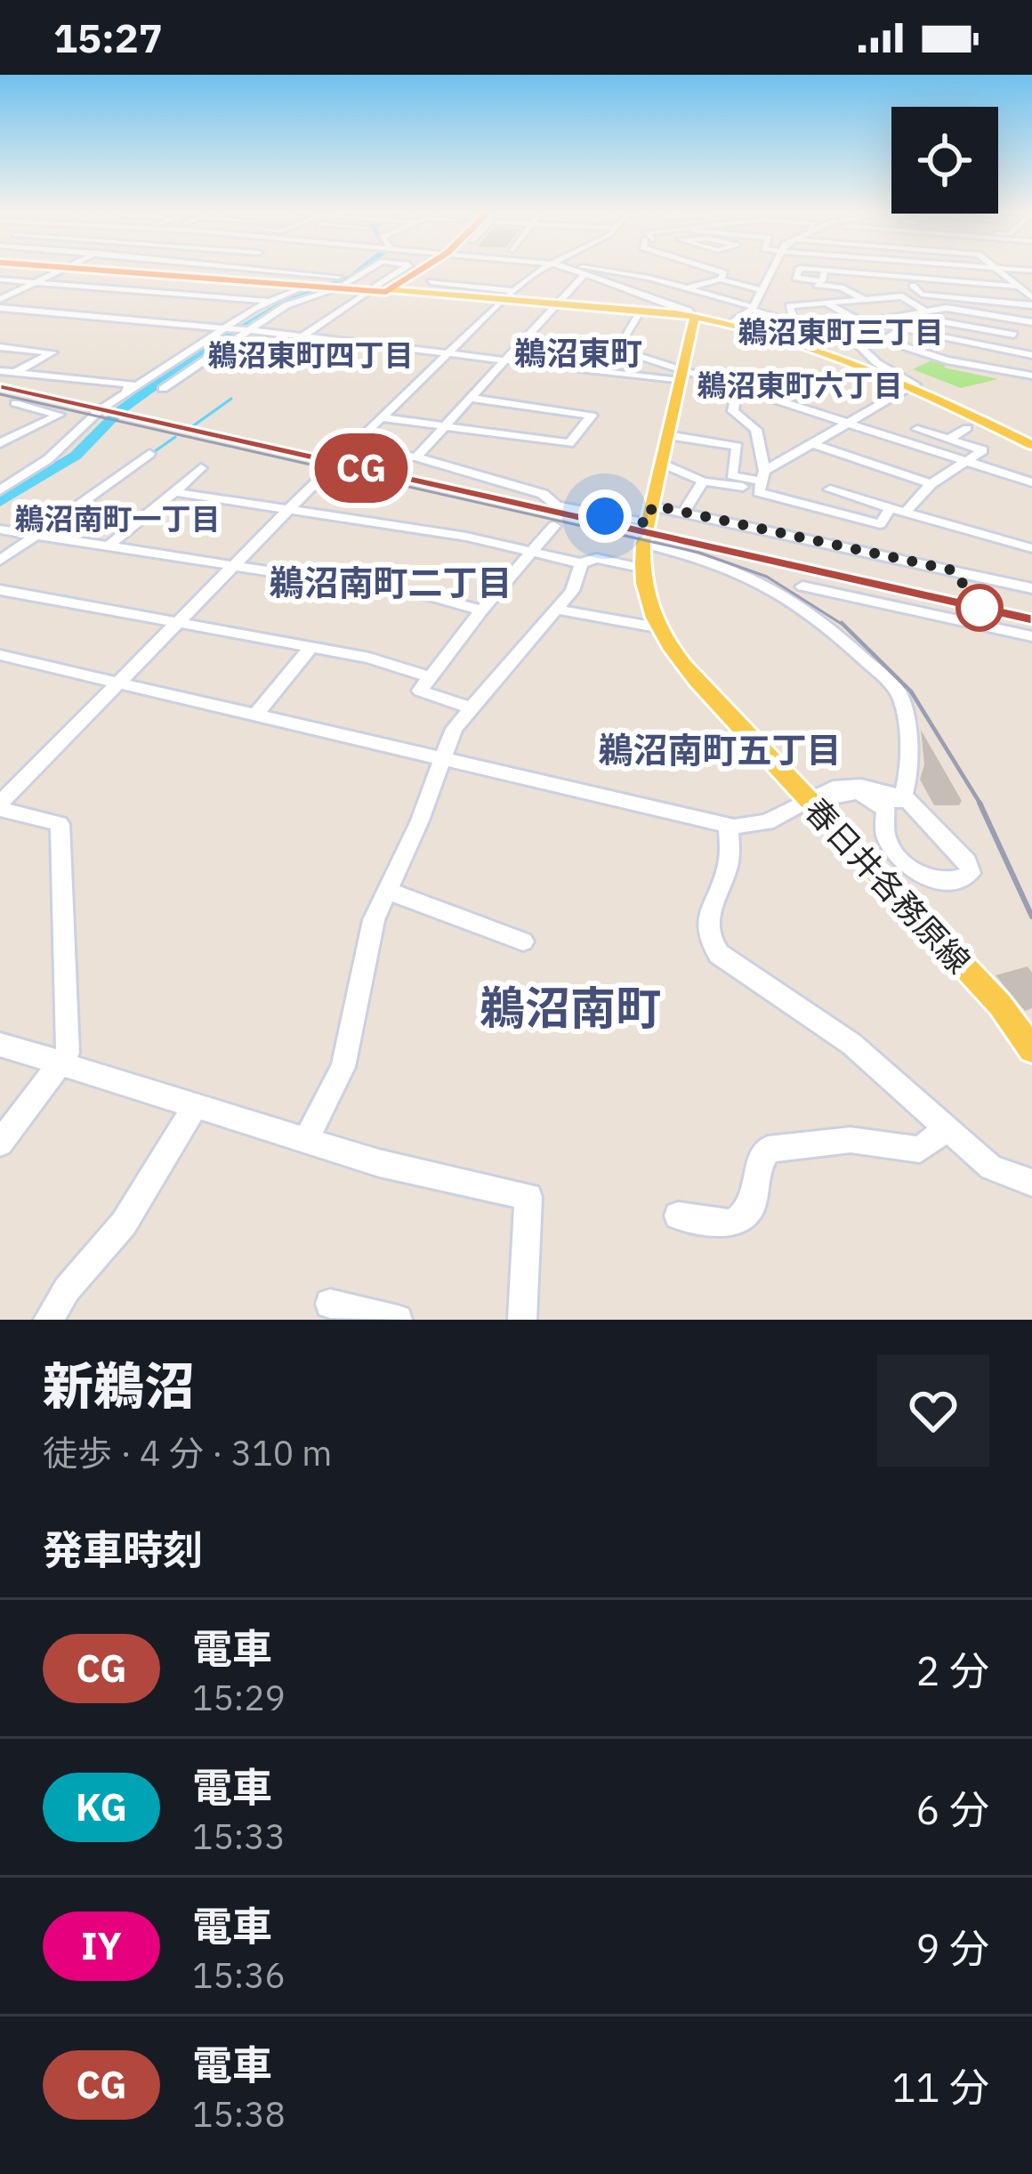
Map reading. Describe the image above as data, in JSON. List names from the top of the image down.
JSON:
{
  "streets": {
    "main road": ["春日井各務原線"]
  },
  "districts": [
    "鵜沼東町三丁目",
    "鵜沼東町",
    "鵜沼東町四丁目",
    "鵜沼東町六丁目",
    "鵜沼南町一丁目",
    "鵜沼南町二丁目",
    "鵜沼南町五丁目",
    "鵜沼南町"
  ],
  "page": {
    "status": "15:27",
    "on_map": "CG",
    "heading": [
      ["新鵜沼", "徒歩 · 4 分 · 310 m"],
      "発車時刻"
    ],
    "list": [
      {
        "mark": "CG",
        "name": "電車",
        "note": "15:29",
        "value": "2 分"
      },
      {
        "mark": "KG",
        "name": "電車",
        "note": "15:33",
        "value": "6 分"
      },
      {
        "mark": "IY",
        "name": "電車",
        "note": "15:36",
        "value": "9 分"
      },
      {
        "mark": "CG",
        "name": "電車",
        "note": "15:38",
        "value": "11 分"
      }
    ]
  }
}
